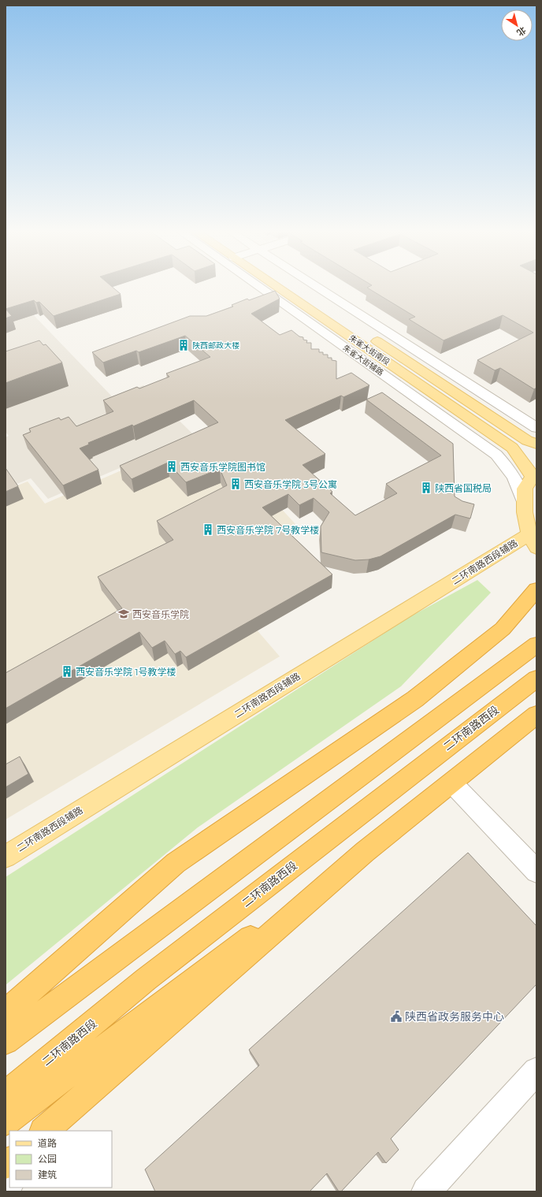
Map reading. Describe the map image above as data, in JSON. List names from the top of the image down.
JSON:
{
  "streets": {
    "highway": ["二环南路西段"],
    "main road": ["朱雀大街南段", "二环南路西段辅路"],
    "street": ["朱雀大街辅路"]
  },
  "places": {
    "building": [
      "陕西邮政大楼",
      "西安音乐学院图书馆",
      "西安音乐学院 3号公寓",
      "陕西省国税局",
      "西安音乐学院 7号教学楼",
      "西安音乐学院 1号教学楼"
    ],
    "school or university": ["西安音乐学院"],
    "public building": ["陕西省政务服务中心"]
  },
  "legend": ["道路", "公园", "建筑"],
  "north": "bottom right"
}
